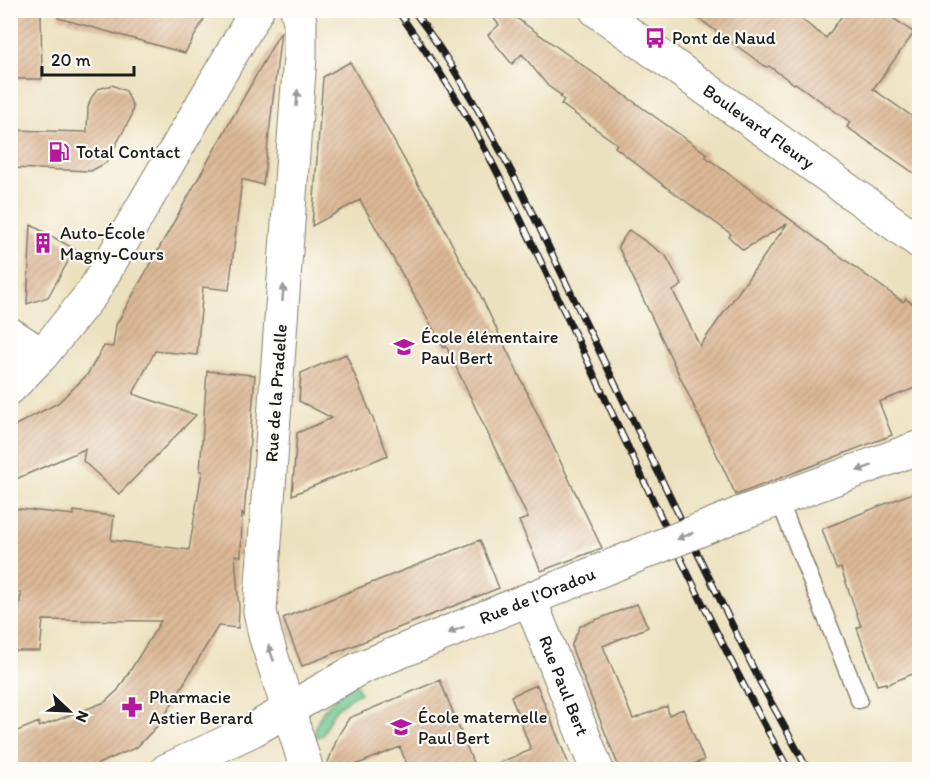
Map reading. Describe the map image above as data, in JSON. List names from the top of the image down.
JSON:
{
  "streets": {
    "street": [
      "Boulevard Fleury",
      "Rue de la Pradelle",
      "Rue de l'Oradou",
      "Rue Paul Bert"
    ]
  },
  "crossings": [
    ["Rue de la Pradelle", "Rue de l'Oradou"],
    ["Rue de l'Oradou", "Rue Paul Bert"]
  ],
  "one_way": ["Rue de la Pradelle", "Rue de l'Oradou"],
  "places": {
    "bus stop": ["Pont de Naud"],
    "fuel station": ["Total Contact"],
    "building": ["Auto-École Magny-Cours"],
    "school or university": ["École élémentaire Paul Bert", "École maternelle Paul Bert"],
    "pharmacy": ["Pharmacie Astier Berard"]
  },
  "scale_bar": "20 m",
  "north": "bottom right"
}
